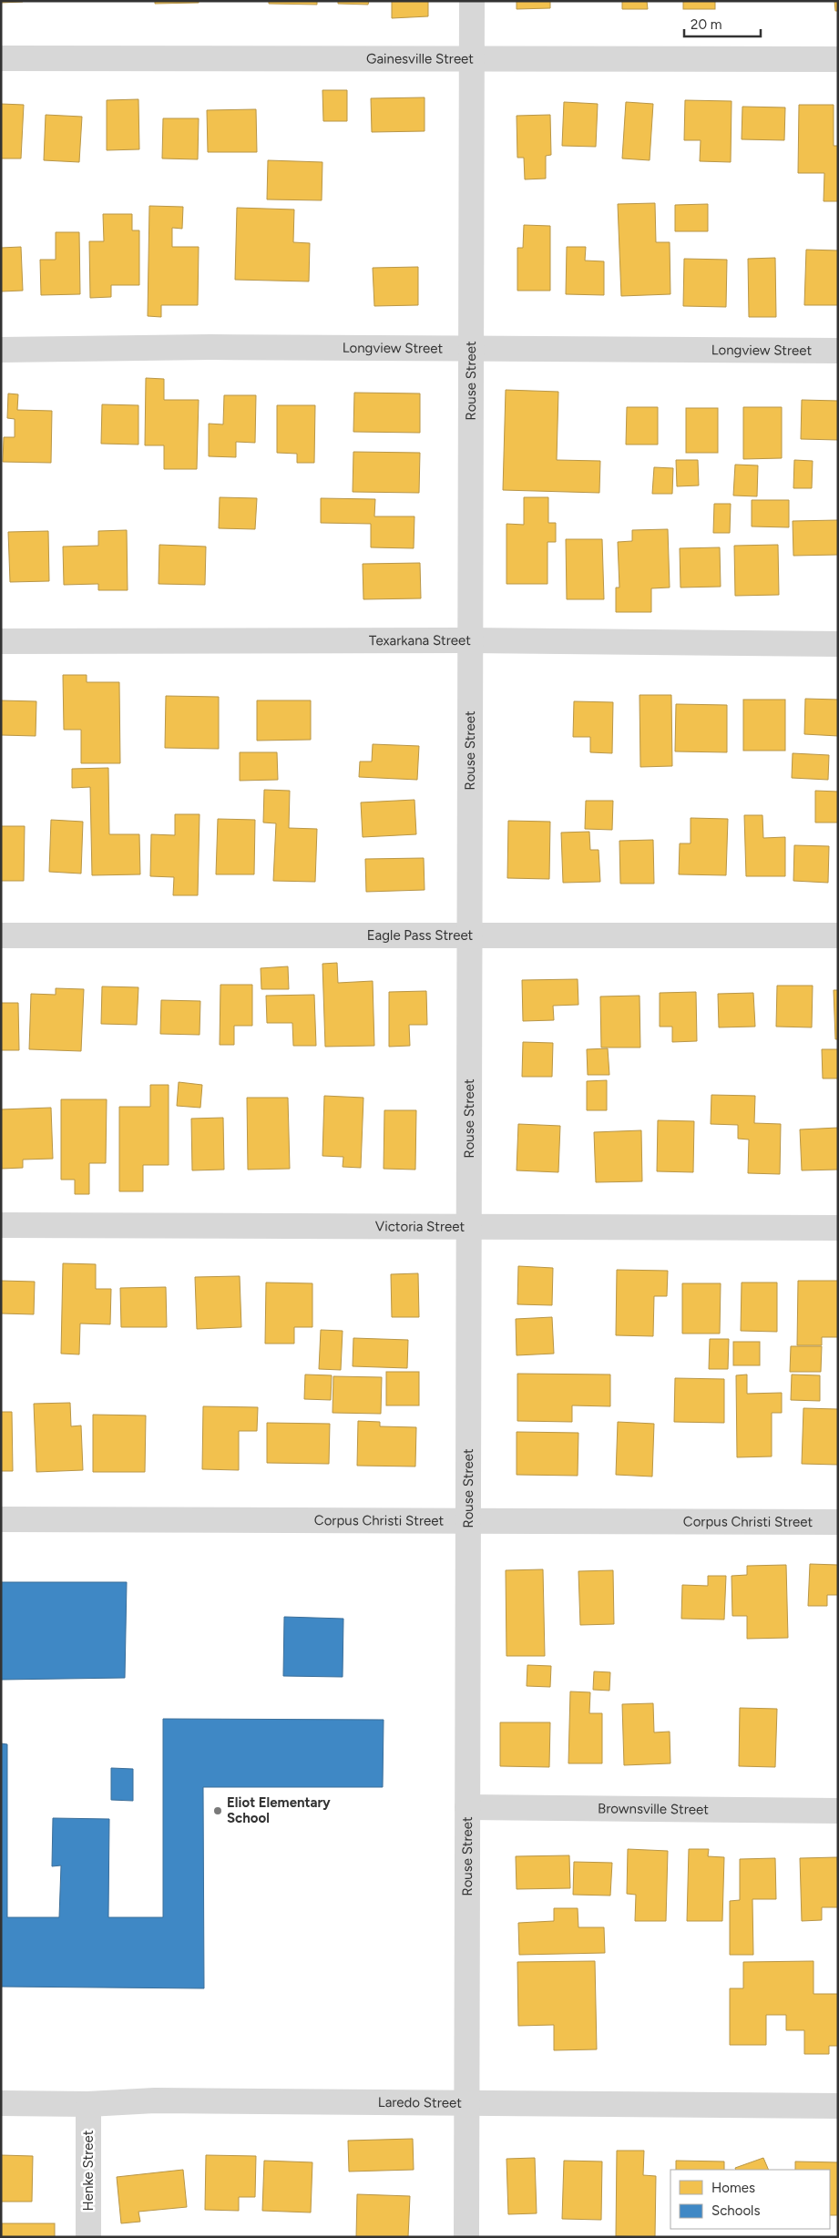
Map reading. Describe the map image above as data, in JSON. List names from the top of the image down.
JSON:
{
  "streets": {
    "street": [
      "Gainesville Street",
      "Longview Street",
      "Rouse Street",
      "Texarkana Street",
      "Eagle Pass Street",
      "Victoria Street",
      "Corpus Christi Street",
      "Brownsville Street",
      "Laredo Street",
      "Henke Street"
    ]
  },
  "crossings": [
    ["Gainesville Street", "Rouse Street"],
    ["Longview Street", "Rouse Street"],
    ["Rouse Street", "Texarkana Street"],
    ["Rouse Street", "Eagle Pass Street"],
    ["Rouse Street", "Victoria Street"],
    ["Rouse Street", "Corpus Christi Street"],
    ["Rouse Street", "Brownsville Street"],
    ["Rouse Street", "Laredo Street"],
    ["Laredo Street", "Henke Street"]
  ],
  "places": ["Eliot Elementary School"],
  "legend": ["Homes", "Schools"],
  "scale_bar": "20 m"
}
